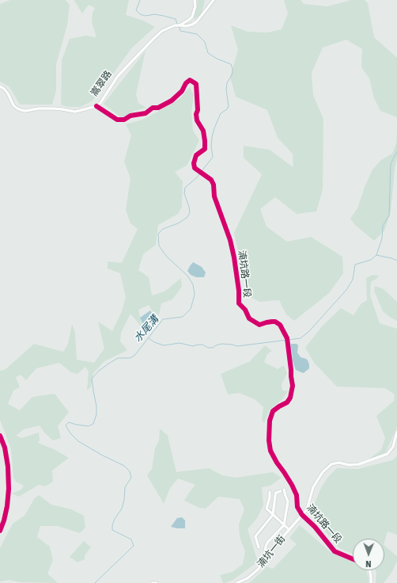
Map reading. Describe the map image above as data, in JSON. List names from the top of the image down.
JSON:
{
  "streets": {
    "street": ["嵩翠路", "湳坑路一段", "湳坑一街"]
  },
  "crossings": [
    ["嵩翠路", "湳坑路一段"],
    ["湳坑路一段", "湳坑一街"]
  ],
  "water": ["水尾溝"],
  "north": "bottom"
}
